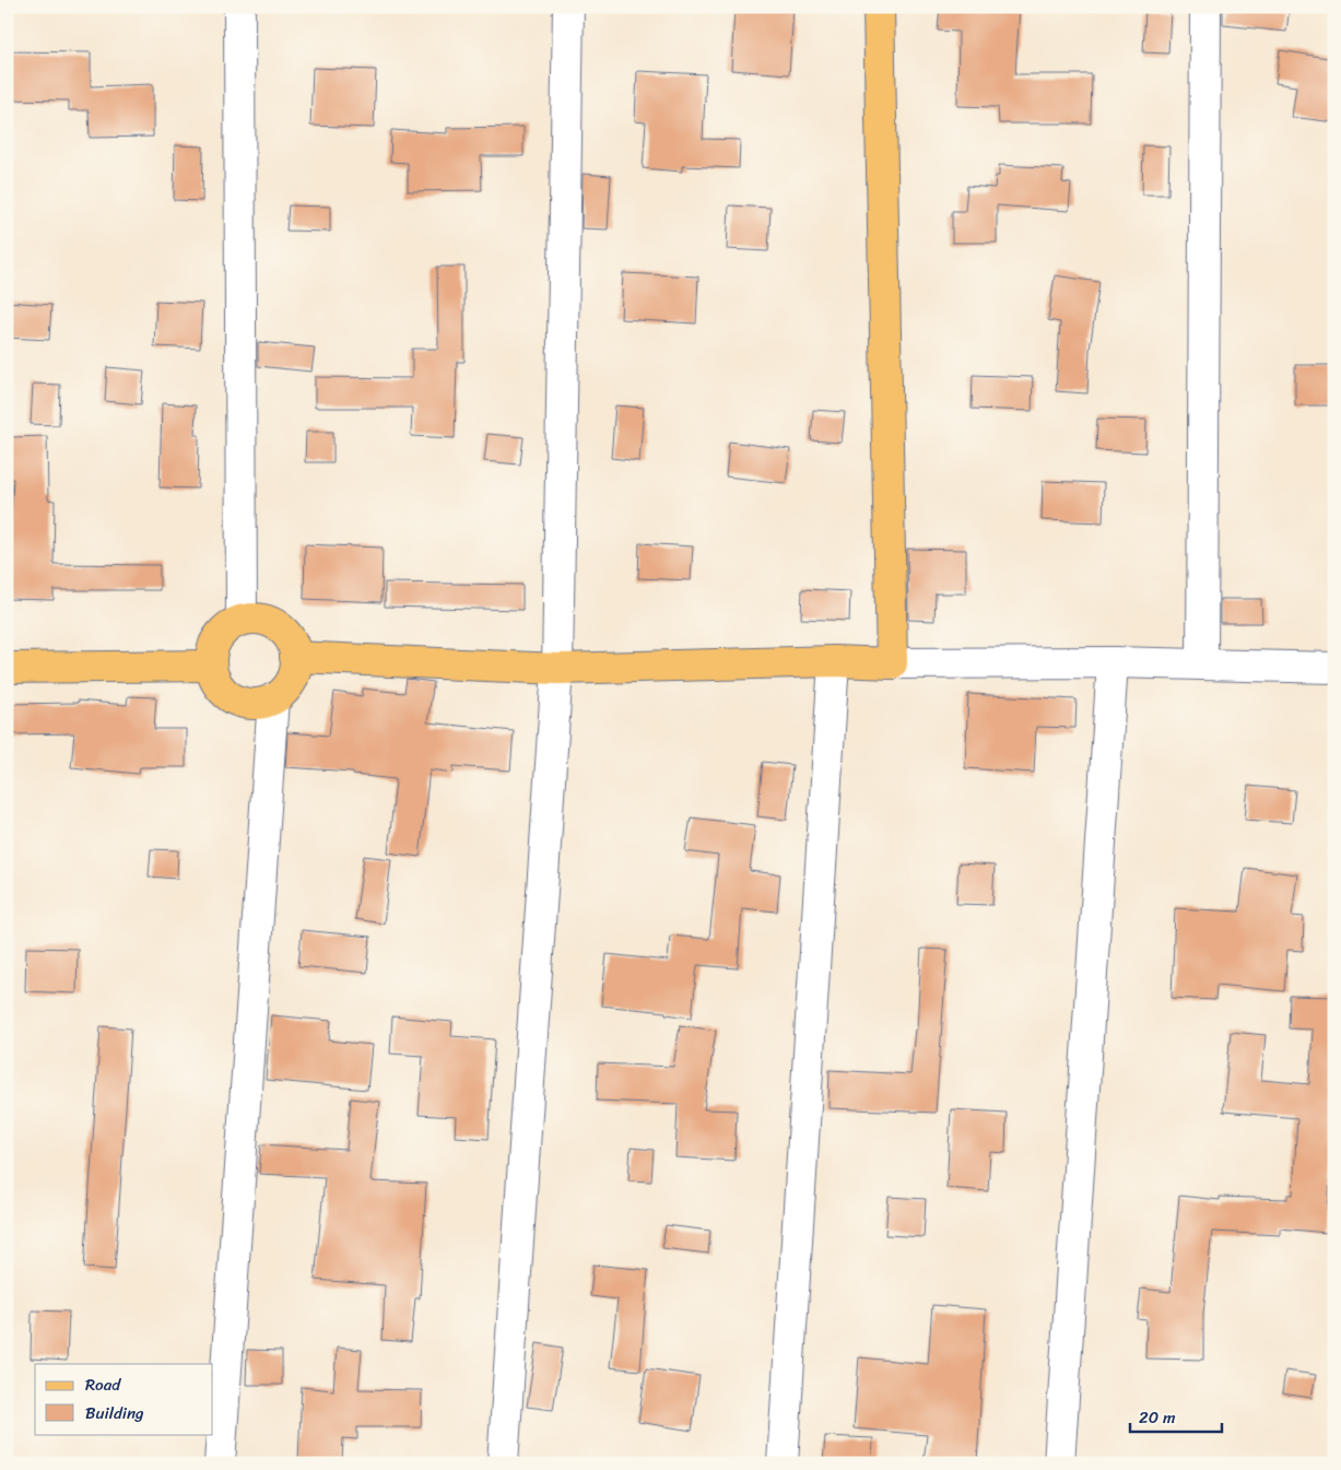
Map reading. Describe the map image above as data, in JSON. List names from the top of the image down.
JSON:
{
  "legend": ["Road", "Building"],
  "scale_bar": "20 m"
}
